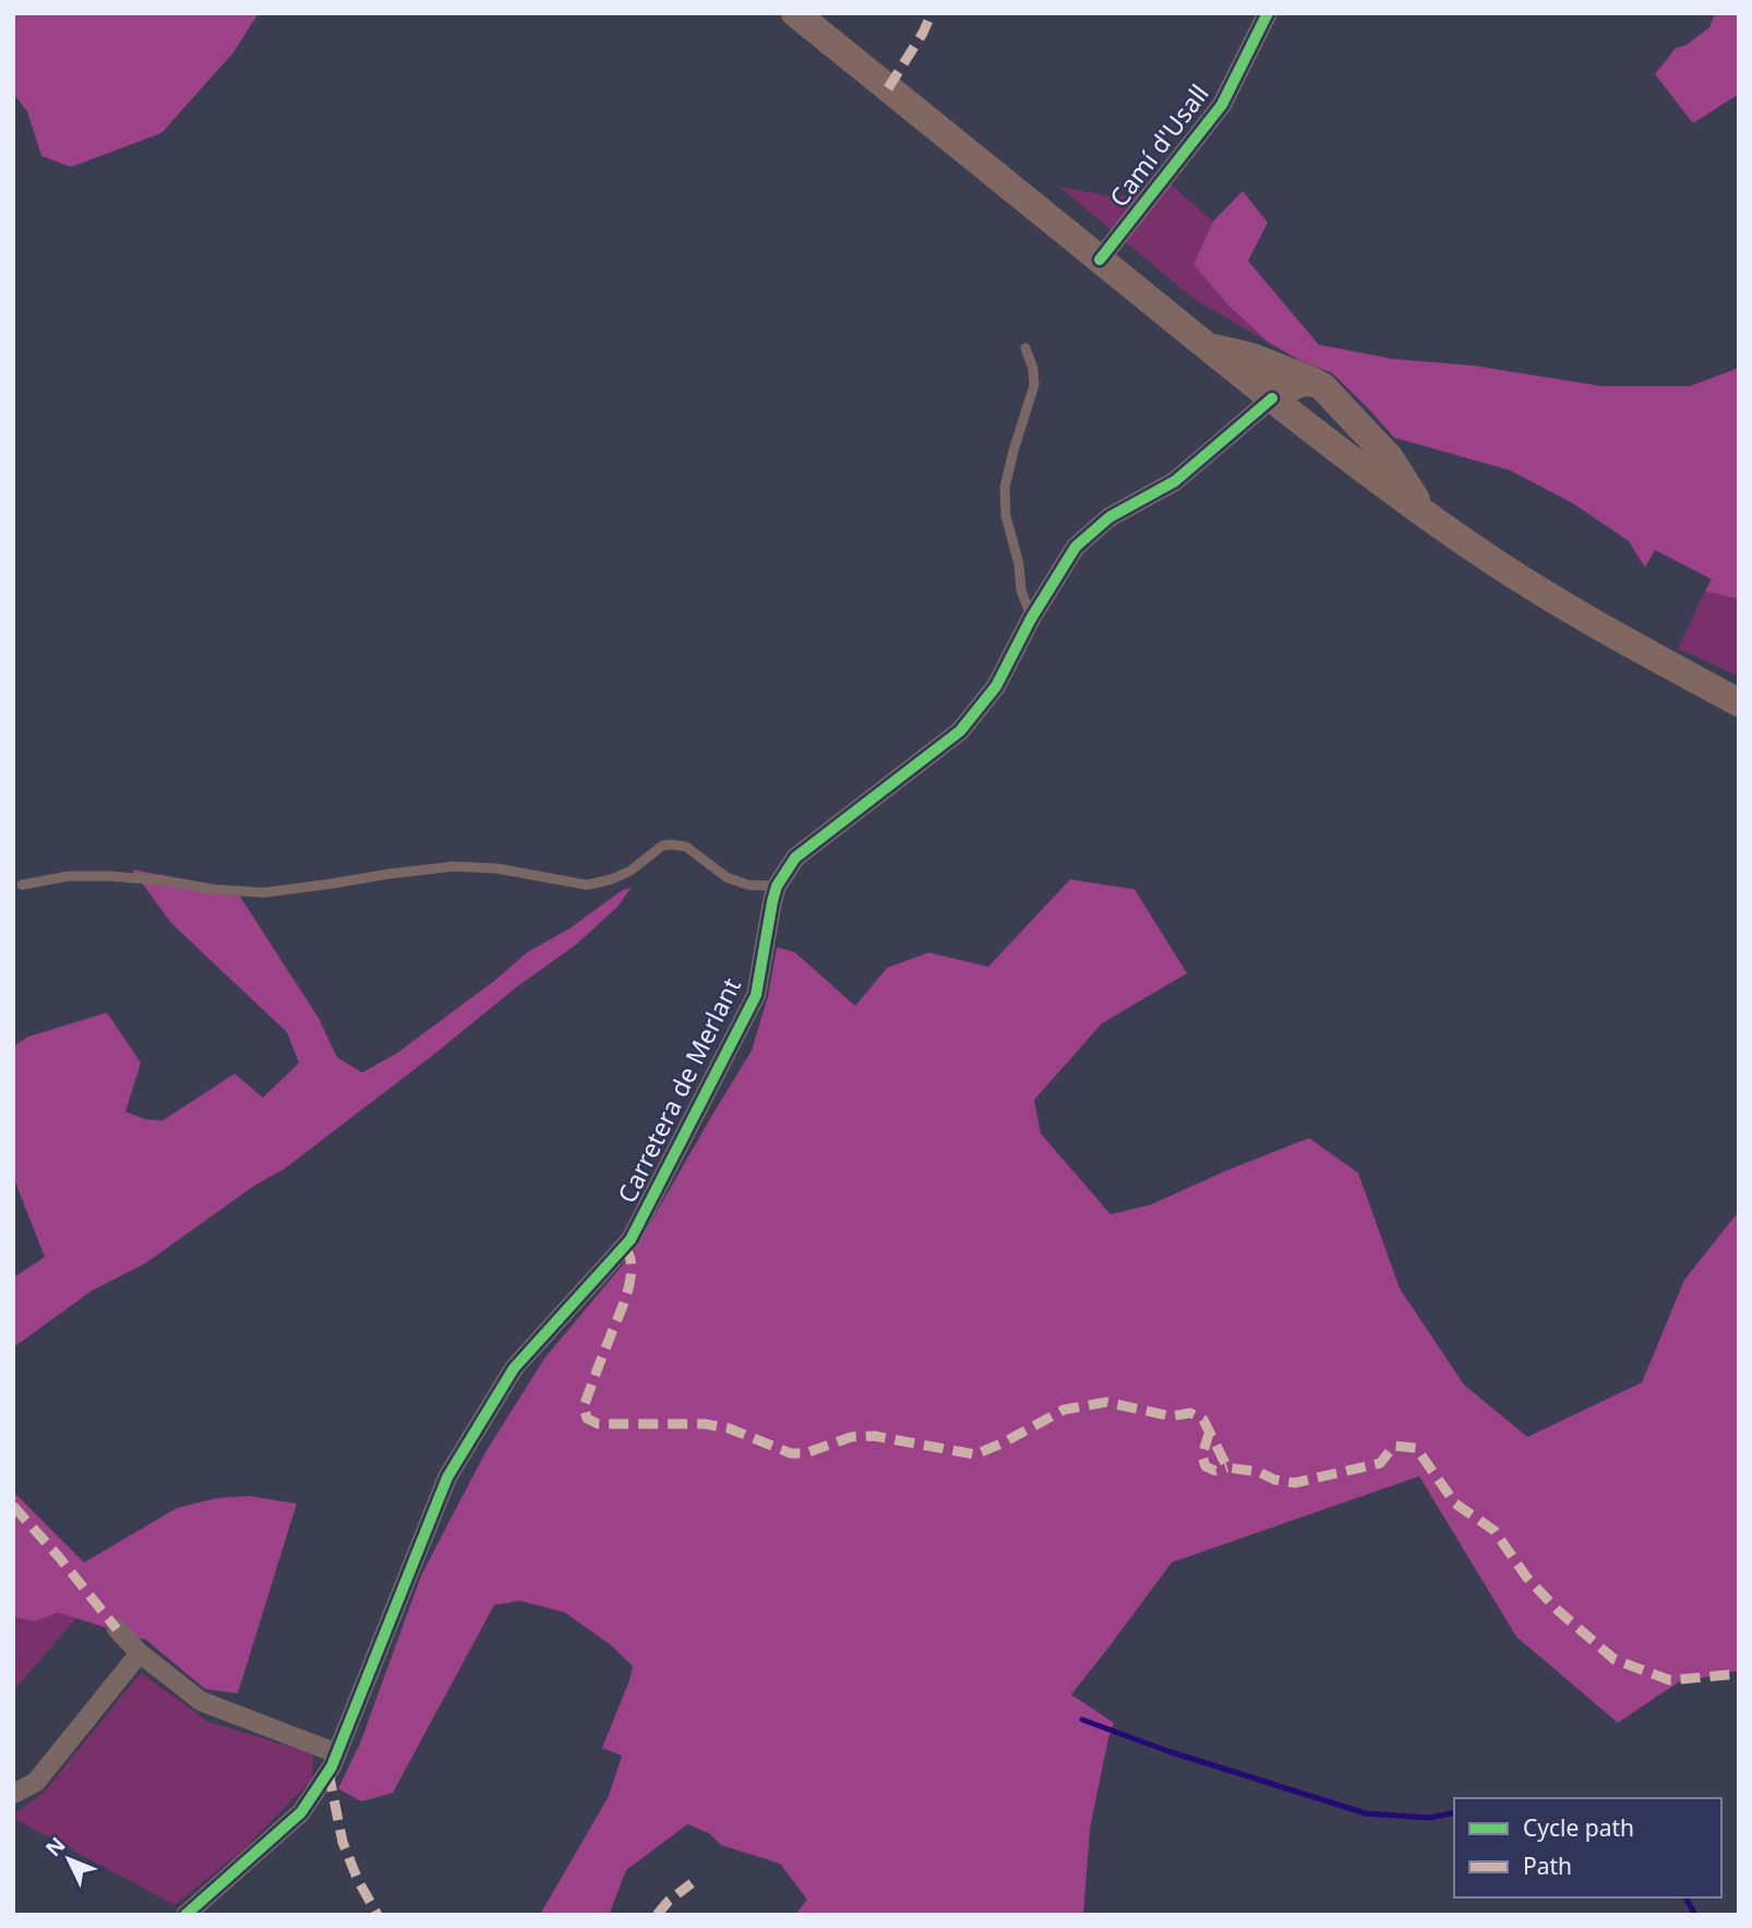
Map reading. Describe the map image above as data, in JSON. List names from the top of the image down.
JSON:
{
  "streets": {
    "street": ["Camí d'Usall", "Carretera de Merlant"]
  },
  "legend": ["Cycle path", "Path"],
  "north": "top left"
}
